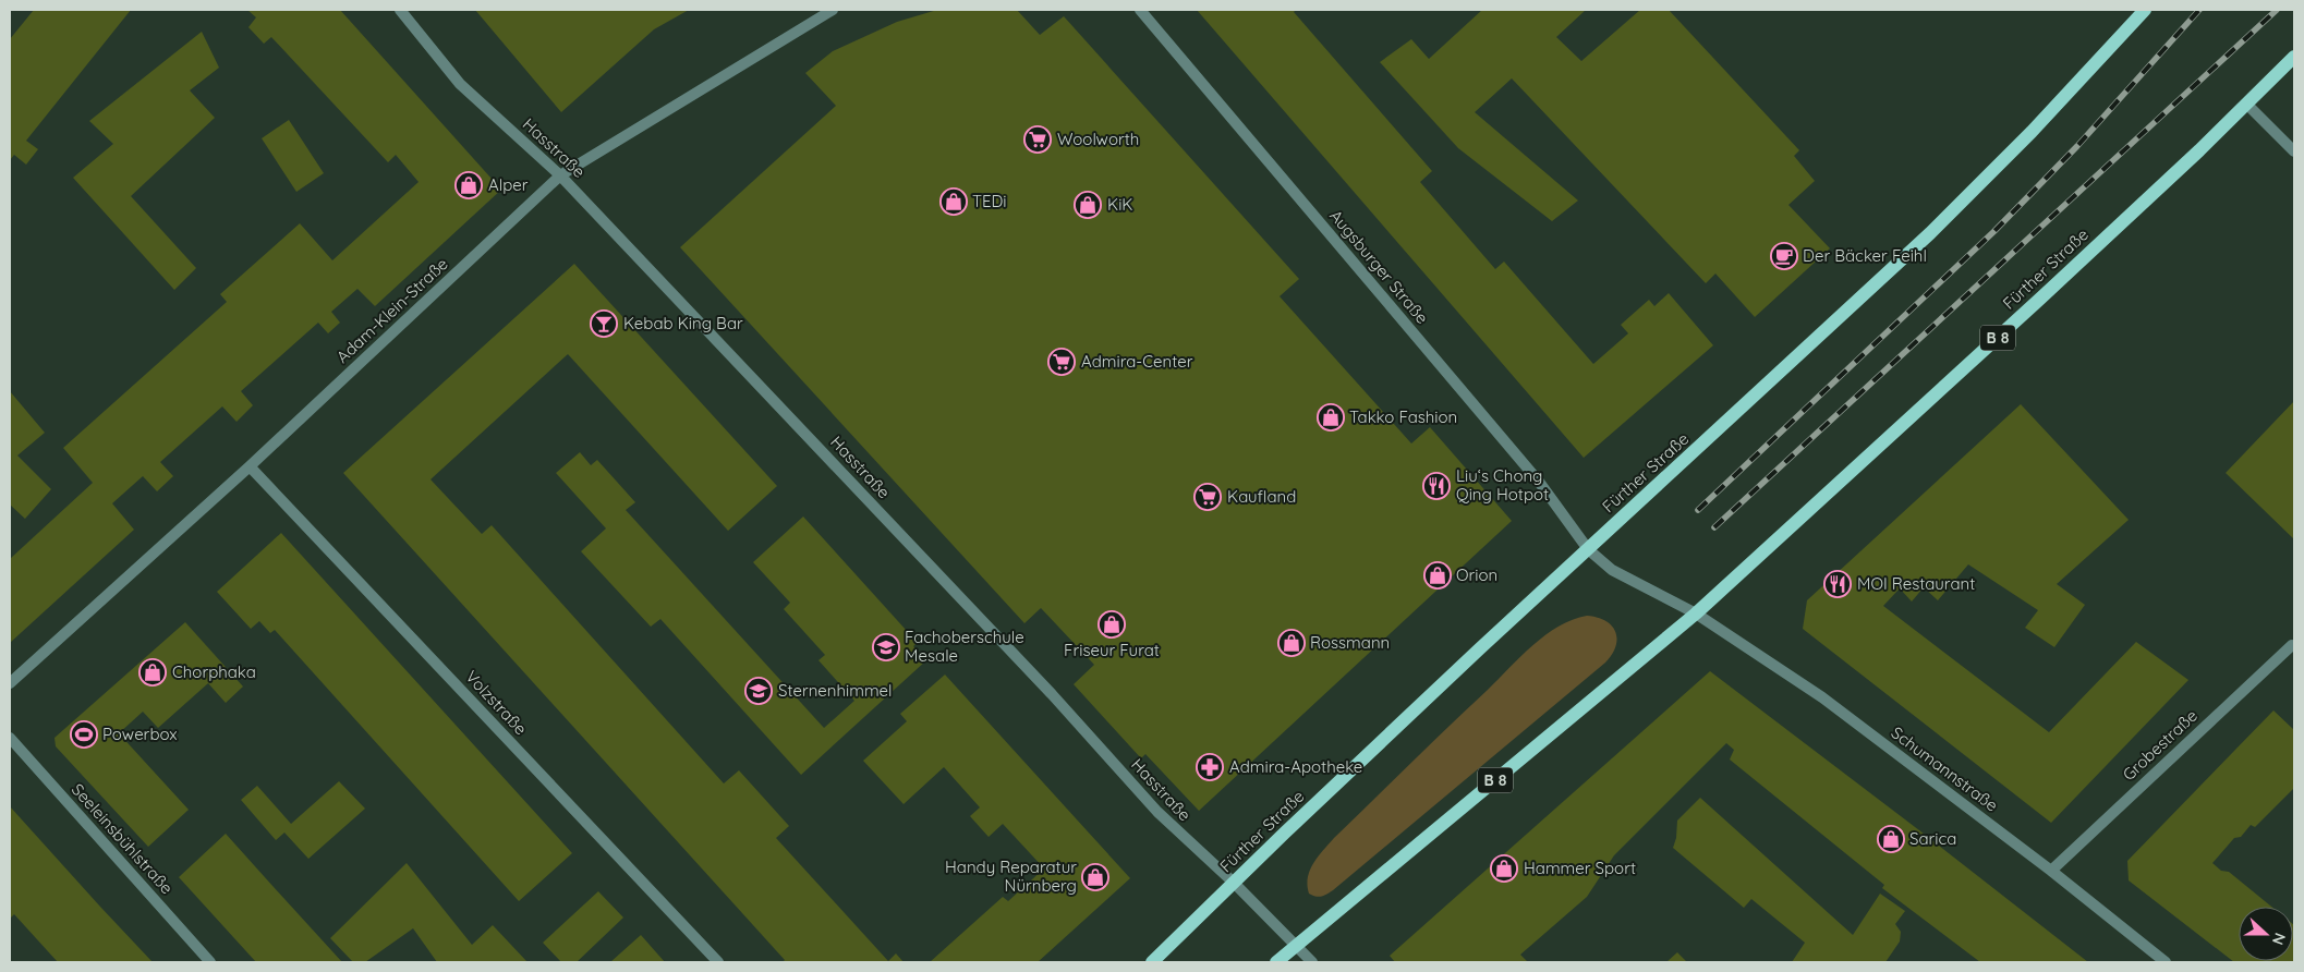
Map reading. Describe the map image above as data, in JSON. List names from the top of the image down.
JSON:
{
  "streets": {
    "main road": ["Fürther Straße", "B 8"],
    "street": [
      "Hasstraße",
      "Augsburger Straße",
      "Adam-Klein-Straße",
      "Volzstraße",
      "Grobestraße",
      "Schumannstraße",
      "Seeleinsbühlstraße"
    ]
  },
  "crossings": [
    ["Hasstraße", "Fürther Straße"],
    ["Hasstraße", "Adam-Klein-Straße"],
    ["Augsburger Straße", "Fürther Straße"],
    ["Fürther Straße", "Schumannstraße"],
    ["Adam-Klein-Straße", "Volzstraße"],
    ["Grobestraße", "Schumannstraße"]
  ],
  "places": {
    "supermarket": ["Woolworth", "Admira-Center", "Kaufland"],
    "shop": [
      "Alper",
      "TEDi",
      "KiK",
      "Takko Fashion",
      "Orion",
      "Friseur Furat",
      "Rossmann",
      "Chorphaka",
      "Sarica",
      "Hammer Sport",
      "Handy Reparatur Nürnberg"
    ],
    "cafe": ["Der Bäcker Feihl"],
    "bar": ["Kebab King Bar"],
    "restaurant": ["Liu‘s Chong Qing Hotpot", "MOI Restaurant"],
    "school or university": ["Fachoberschule Mesale", "Sternenhimmel"],
    "sports": ["Powerbox"],
    "pharmacy": ["Admira-Apotheke"]
  },
  "north": "right"
}
